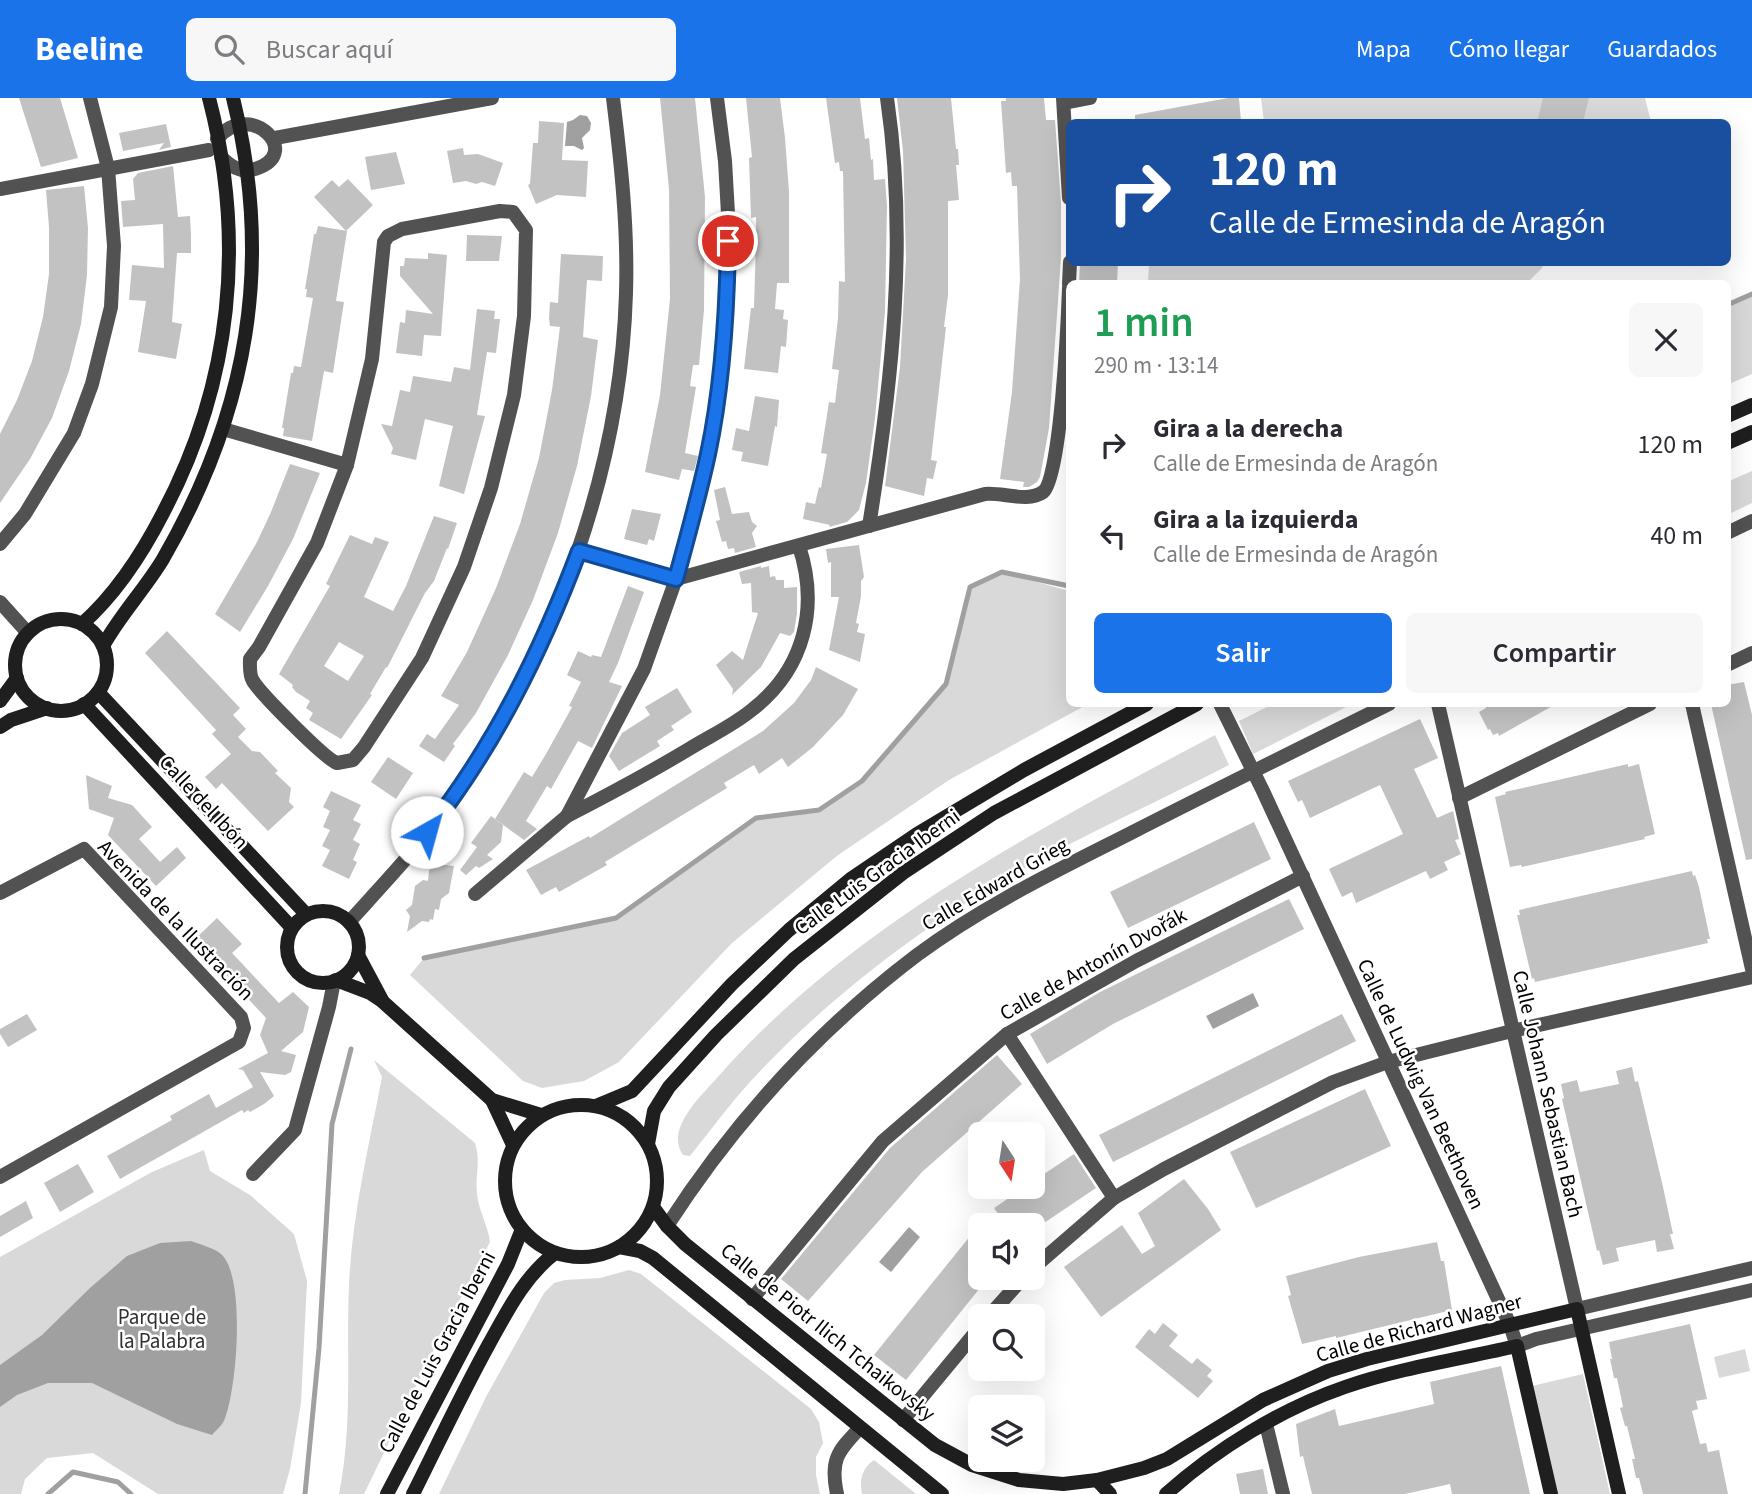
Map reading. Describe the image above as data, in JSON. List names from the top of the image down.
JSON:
{
  "streets": {
    "street": [
      "Calle del Ibón",
      "Calle Luis Gracia Iberni",
      "Calle Edward Grieg",
      "Avenida de la Ilustración",
      "Calle de Antonín Dvořák",
      "Calle de Ludwig Van Beethoven",
      "Calle Johann Sebastian Bach",
      "Calle de Richard Wagner",
      "Calle de Piotr Ilich Tchaikovsky",
      "Calle de Luis Gracia Iberni"
    ]
  },
  "crossings": [
    ["Calle Luis Gracia Iberni", "Calle de Piotr Ilich Tchaikovsky"],
    ["Calle Luis Gracia Iberni", "Calle de Luis Gracia Iberni"],
    ["Calle Edward Grieg", "Calle de Ludwig Van Beethoven"],
    ["Calle Edward Grieg", "Calle de Piotr Ilich Tchaikovsky"],
    ["Calle de Antonín Dvořák", "Calle de Ludwig Van Beethoven"],
    ["Calle de Antonín Dvořák", "Calle de Piotr Ilich Tchaikovsky"],
    ["Calle de Ludwig Van Beethoven", "Calle de Richard Wagner"],
    ["Calle Johann Sebastian Bach", "Calle de Richard Wagner"],
    ["Calle de Piotr Ilich Tchaikovsky", "Calle de Luis Gracia Iberni"]
  ],
  "parks": ["Parque de la Palabra"],
  "north": "bottom",
  "page": {
    "header": "Beeline",
    "search": "Buscar aquí",
    "nav": ["Mapa", "Cómo llegar", "Guardados"],
    "turn": ["120 m", "Calle de Ermesinda de Aragón"],
    "heading": ["1 min", "290 m · 13:14"],
    "list": [
      {
        "name": "Gira a la derecha",
        "note": "Calle de Ermesinda de Aragón",
        "value": "120 m"
      },
      {
        "name": "Gira a la izquierda",
        "note": "Calle de Ermesinda de Aragón",
        "value": "40 m"
      }
    ],
    "buttons": ["Salir", "Compartir"]
  }
}
